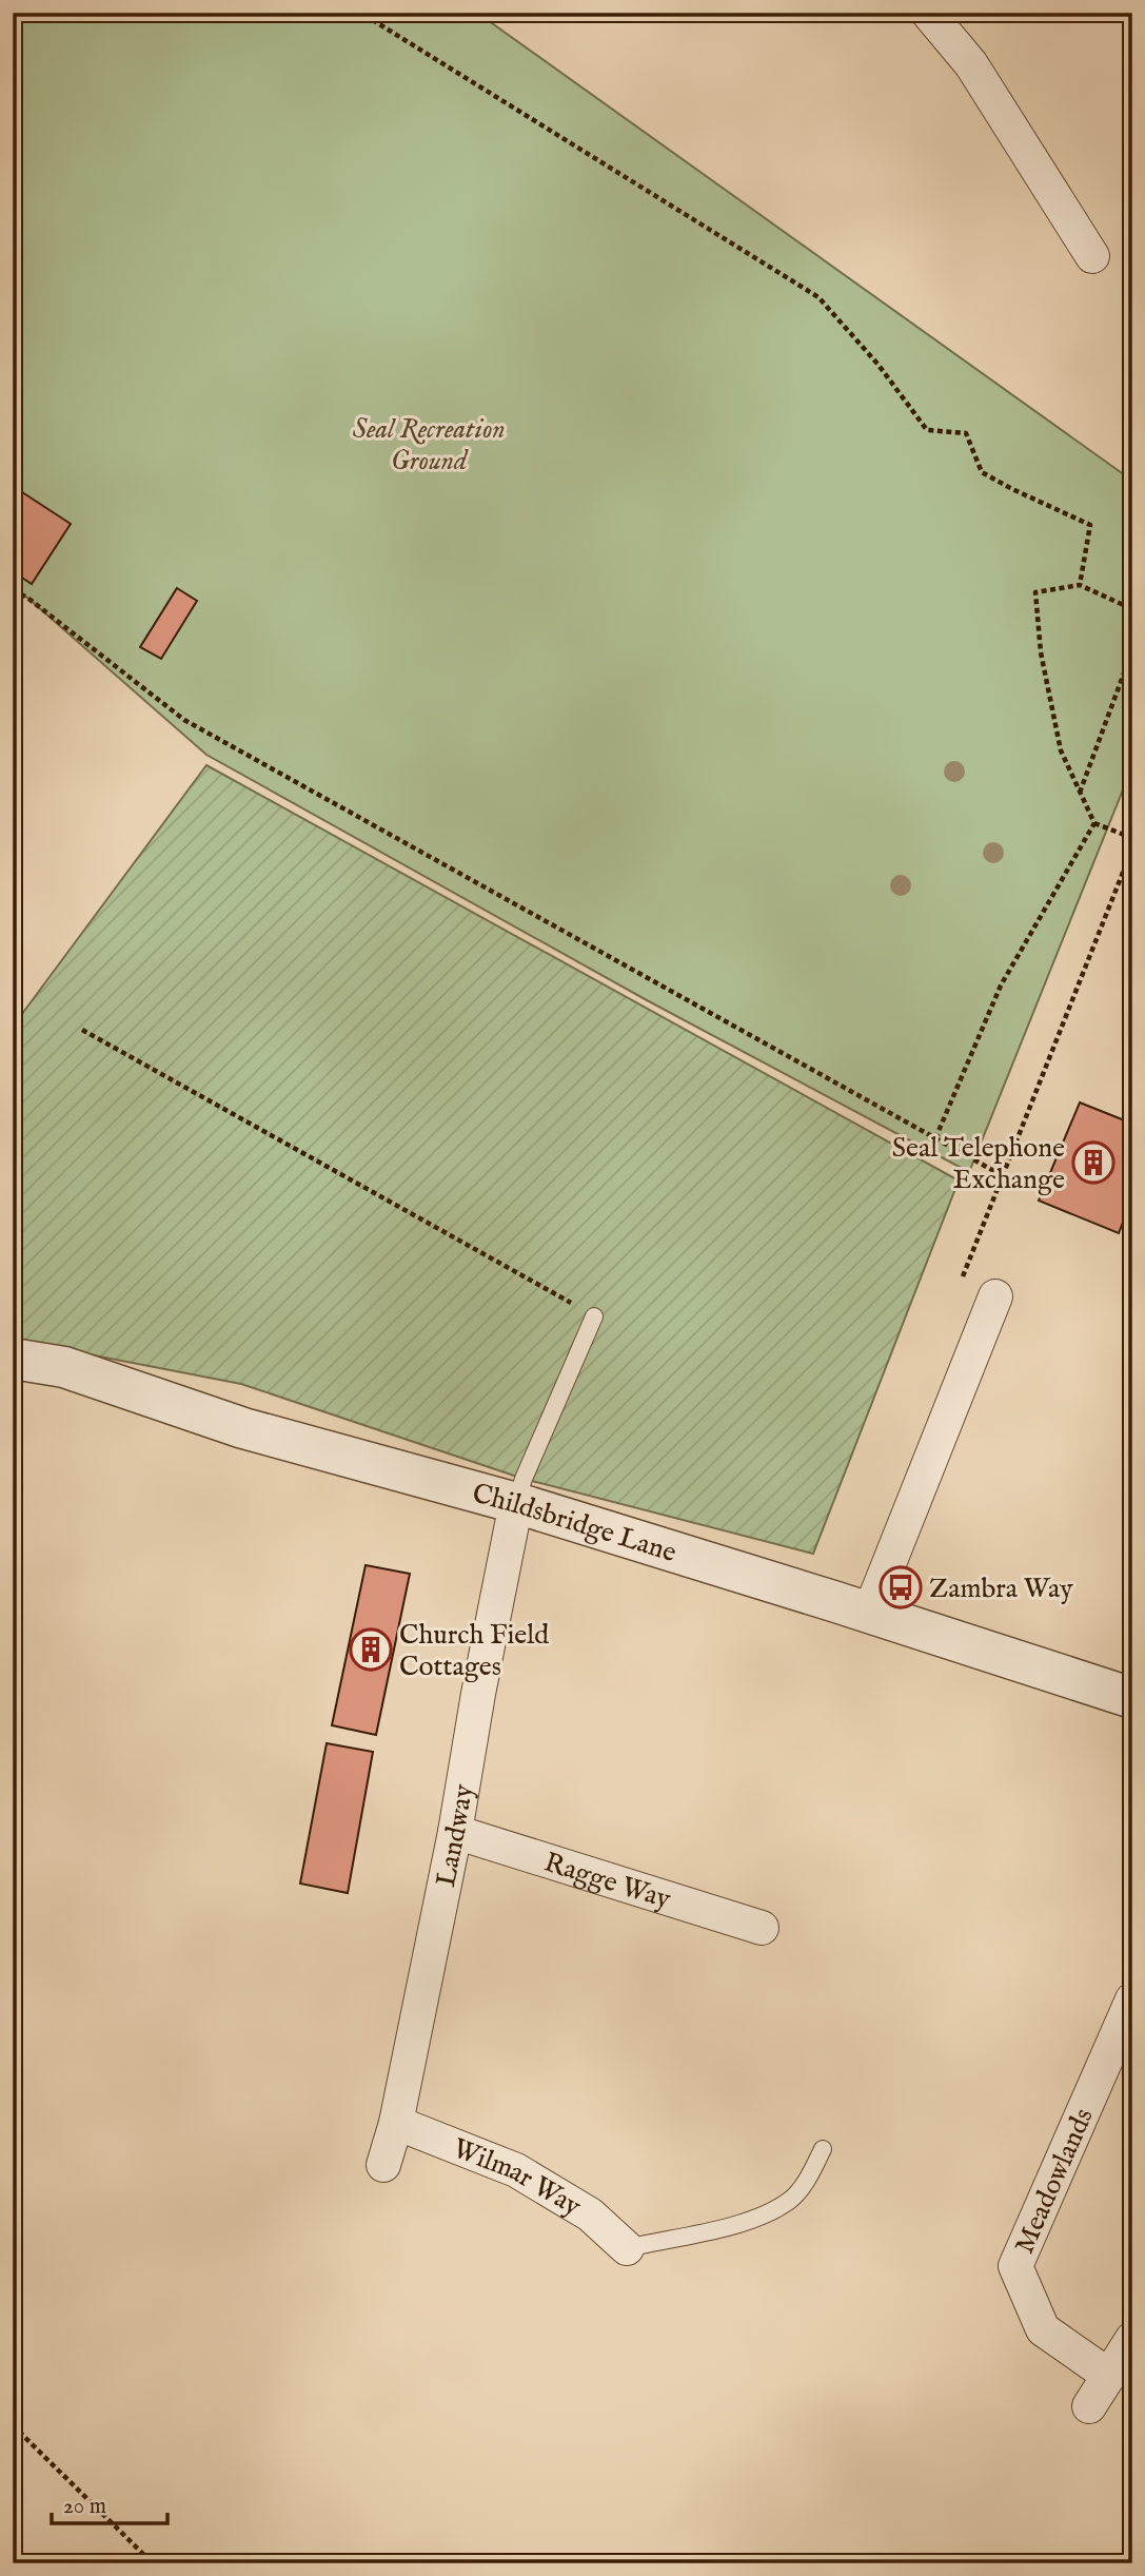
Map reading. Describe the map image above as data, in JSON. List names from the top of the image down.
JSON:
{
  "streets": {
    "street": [
      "Childsbridge Lane",
      "Landway",
      "Ragge Way",
      "Wilmar Way",
      "Meadowlands"
    ]
  },
  "crossings": [
    ["Childsbridge Lane", "Landway"],
    ["Landway", "Ragge Way"],
    ["Landway", "Wilmar Way"]
  ],
  "parks": ["Seal Recreation Ground"],
  "places": {
    "building": ["Seal Telephone Exchange", "Church Field Cottages"],
    "bus stop": ["Zambra Way"]
  },
  "scale_bar": "20 m"
}
